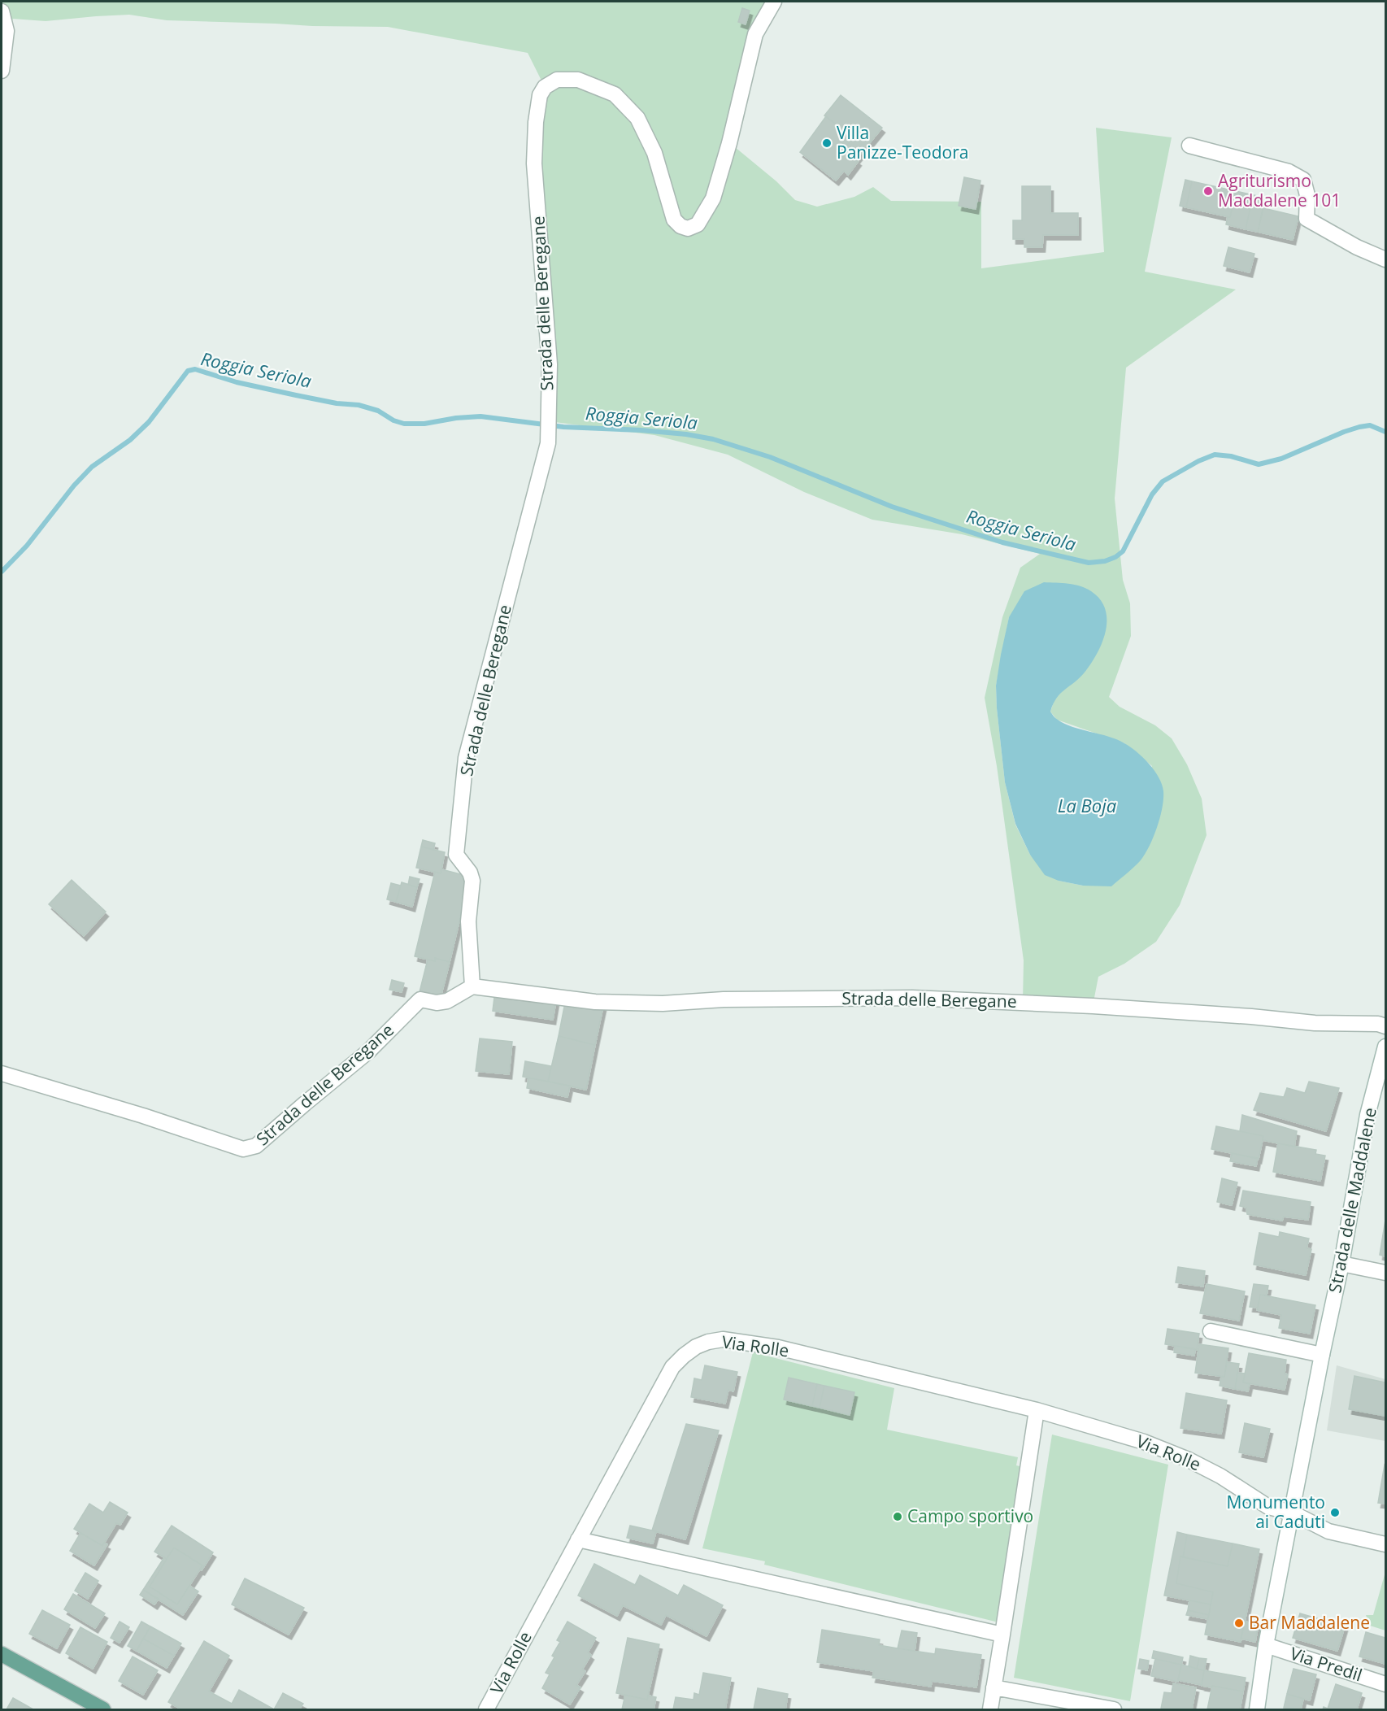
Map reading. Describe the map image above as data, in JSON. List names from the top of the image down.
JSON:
{
  "streets": {
    "street": [
      "Strada delle Beregane",
      "Strada delle Maddalene",
      "Via Rolle",
      "Via Predil"
    ]
  },
  "crossings": [
    ["Strada delle Maddalene", "Via Rolle"],
    ["Strada delle Maddalene", "Via Predil"]
  ],
  "water": ["Roggia Seriola", "La Boja"],
  "places": [
    "Villa Panizze-Teodora",
    "Agriturismo Maddalene 101",
    "Monumento ai Caduti",
    "Campo sportivo",
    "Bar Maddalene"
  ]
}
